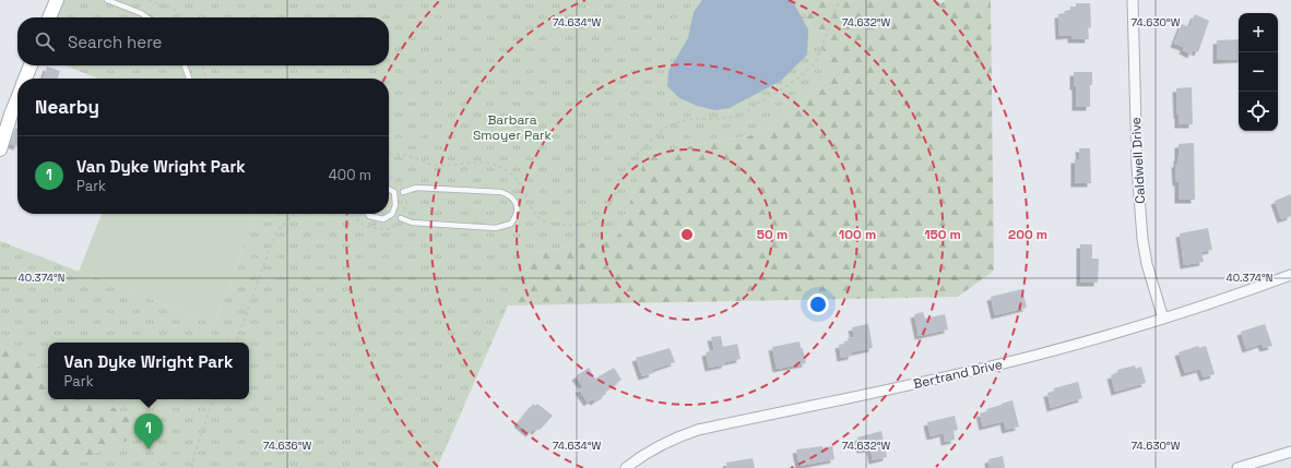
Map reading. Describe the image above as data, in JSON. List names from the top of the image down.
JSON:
{
  "streets": {
    "street": ["Caldwell Drive", "Bertrand Drive"]
  },
  "crossings": [
    ["Caldwell Drive", "Bertrand Drive"]
  ],
  "parks": ["Barbara Smoyer Park"],
  "page": {
    "map_buttons": ["+", "−"],
    "search": "Search here",
    "heading": "Nearby",
    "list": [
      {
        "mark": "1",
        "name": "Van Dyke Wright Park",
        "note": "Park",
        "value": "400 m"
      }
    ],
    "popup": ["Van Dyke Wright Park", "Park"],
    "pins": "1"
  },
  "coordinates": [
    "74.634°W",
    "74.632°W",
    "74.630°W",
    "40.374°N",
    "74.636°W"
  ],
  "rings": [
    "50 m",
    "100 m",
    "150 m",
    "200 m"
  ]
}
